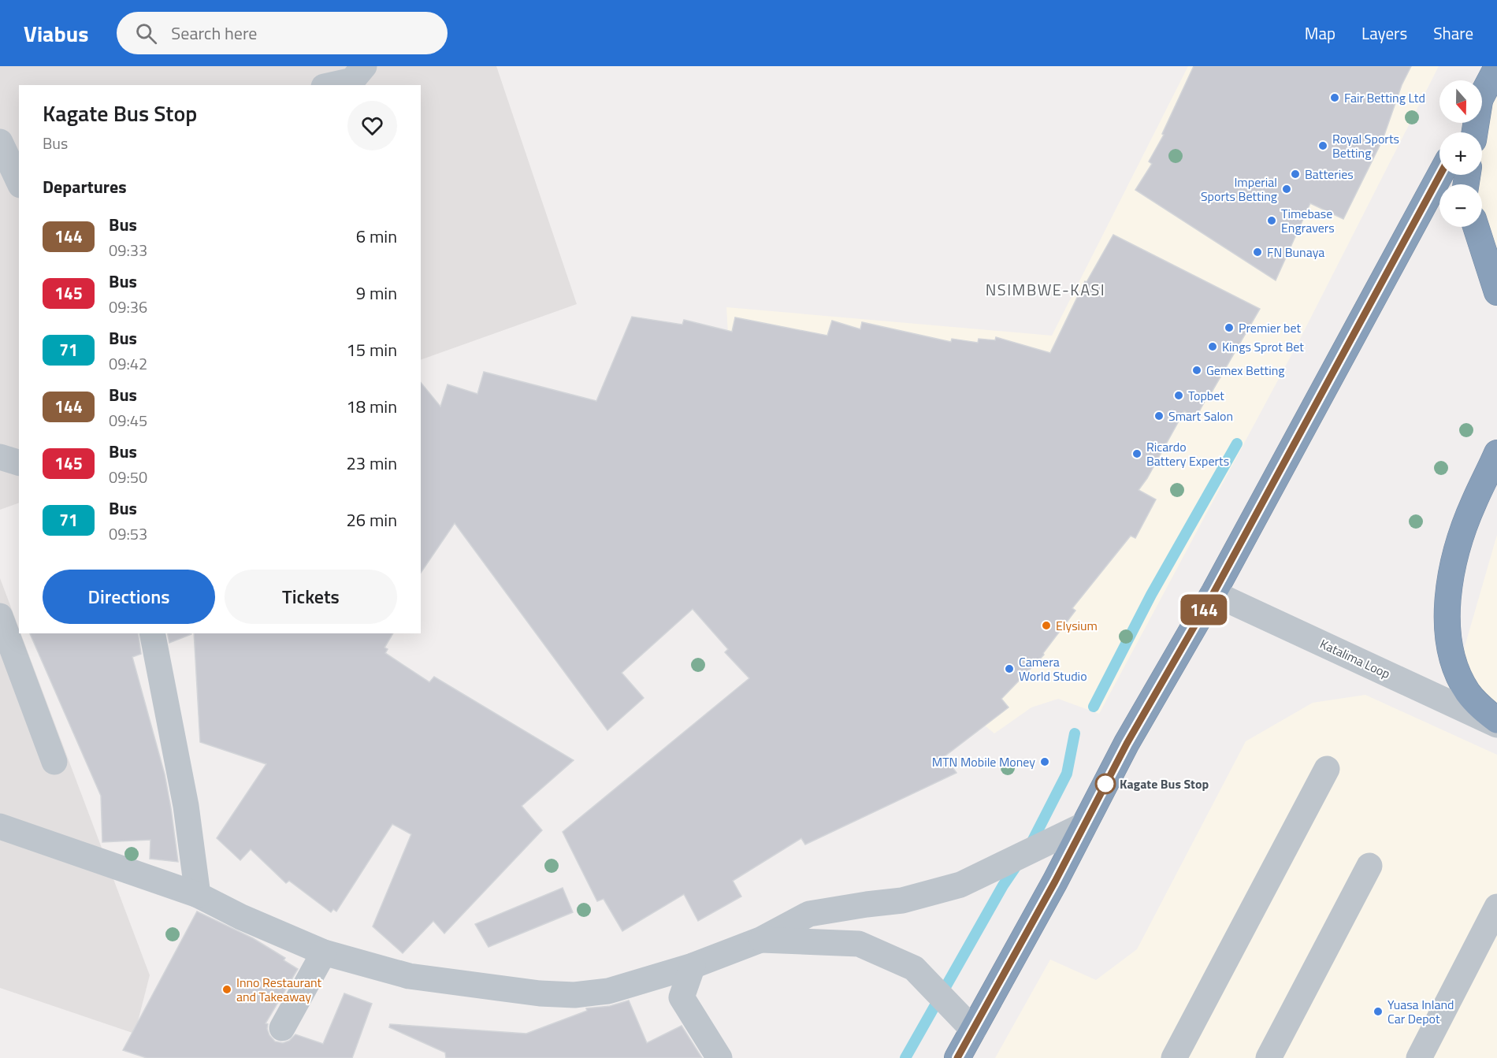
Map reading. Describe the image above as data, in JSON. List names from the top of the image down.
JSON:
{
  "streets": {
    "street": ["Katalima Loop"]
  },
  "districts": ["NSIMBWE-KASI"],
  "places": [
    "Fair Betting Ltd",
    "Royal Sports Betting",
    "Batteries",
    "Imperial Sports Betting",
    "Timebase Engravers",
    "FN Bunaya",
    "Premier bet",
    "Kings Sprot Bet",
    "Gemex Betting",
    "Topbet",
    "Smart Salon",
    "Ricardo Battery Experts",
    "Elysium",
    "Camera World Studio",
    "MTN Mobile Money",
    "Kagate Bus Stop",
    "Inno Restaurant and Takeaway",
    "Yuasa Inland Car Depot"
  ],
  "lines": ["bus line 144"],
  "north": "bottom",
  "page": {
    "header": "Viabus",
    "search": "Search here",
    "nav": ["Map", "Layers", "Share"],
    "on_map": "144",
    "map_buttons": ["+", "−"],
    "heading": [
      ["Kagate Bus Stop", "Bus"],
      "Departures"
    ],
    "list": [
      {
        "mark": "144",
        "name": "Bus",
        "note": "09:33",
        "value": "6 min"
      },
      {
        "mark": "145",
        "name": "Bus",
        "note": "09:36",
        "value": "9 min"
      },
      {
        "mark": "71",
        "name": "Bus",
        "note": "09:42",
        "value": "15 min"
      },
      {
        "mark": "144",
        "name": "Bus",
        "note": "09:45",
        "value": "18 min"
      },
      {
        "mark": "145",
        "name": "Bus",
        "note": "09:50",
        "value": "23 min"
      },
      {
        "mark": "71",
        "name": "Bus",
        "note": "09:53",
        "value": "26 min"
      }
    ],
    "buttons": ["Directions", "Tickets"]
  }
}
